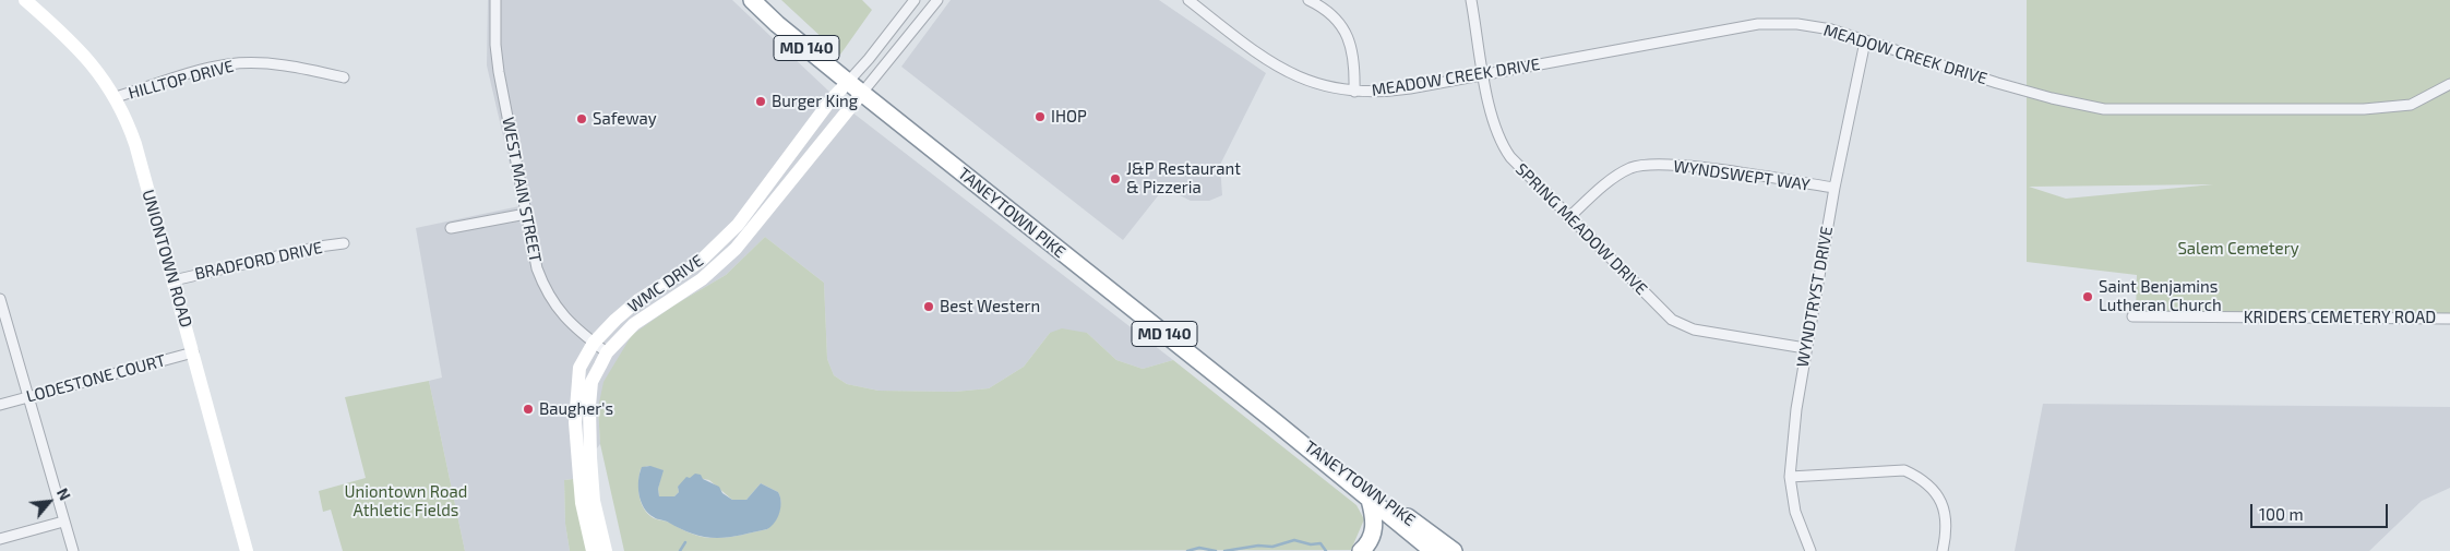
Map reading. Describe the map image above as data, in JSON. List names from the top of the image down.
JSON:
{
  "streets": {
    "highway": ["MD 140", "TANEYTOWN PIKE"],
    "main road": ["UNIONTOWN ROAD", "WMC DRIVE"],
    "street": [
      "MEADOW CREEK DRIVE",
      "HILLTOP DRIVE",
      "WYNDSWEPT WAY",
      "WEST MAIN STREET",
      "SPRING MEADOW DRIVE",
      "BRADFORD DRIVE",
      "WYNDTRYST DRIVE",
      "KRIDERS CEMETERY ROAD",
      "LODESTONE COURT"
    ]
  },
  "crossings": [
    ["MEADOW CREEK DRIVE", "SPRING MEADOW DRIVE"],
    ["MEADOW CREEK DRIVE", "WYNDTRYST DRIVE"],
    ["HILLTOP DRIVE", "UNIONTOWN ROAD"],
    ["WYNDSWEPT WAY", "SPRING MEADOW DRIVE"],
    ["WYNDSWEPT WAY", "WYNDTRYST DRIVE"],
    ["WEST MAIN STREET", "WMC DRIVE"],
    ["TANEYTOWN PIKE", "WMC DRIVE"],
    ["SPRING MEADOW DRIVE", "WYNDTRYST DRIVE"],
    ["UNIONTOWN ROAD", "BRADFORD DRIVE"],
    ["UNIONTOWN ROAD", "LODESTONE COURT"]
  ],
  "parks": ["Salem Cemetery", "Uniontown Road Athletic Fields"],
  "places": [
    "Burger King",
    "IHOP",
    "Safeway",
    "J&P Restaurant & Pizzeria",
    "Saint Benjamins Lutheran Church",
    "Best Western",
    "Baugher's"
  ],
  "scale_bar": "100 m",
  "north": "top right"
}
